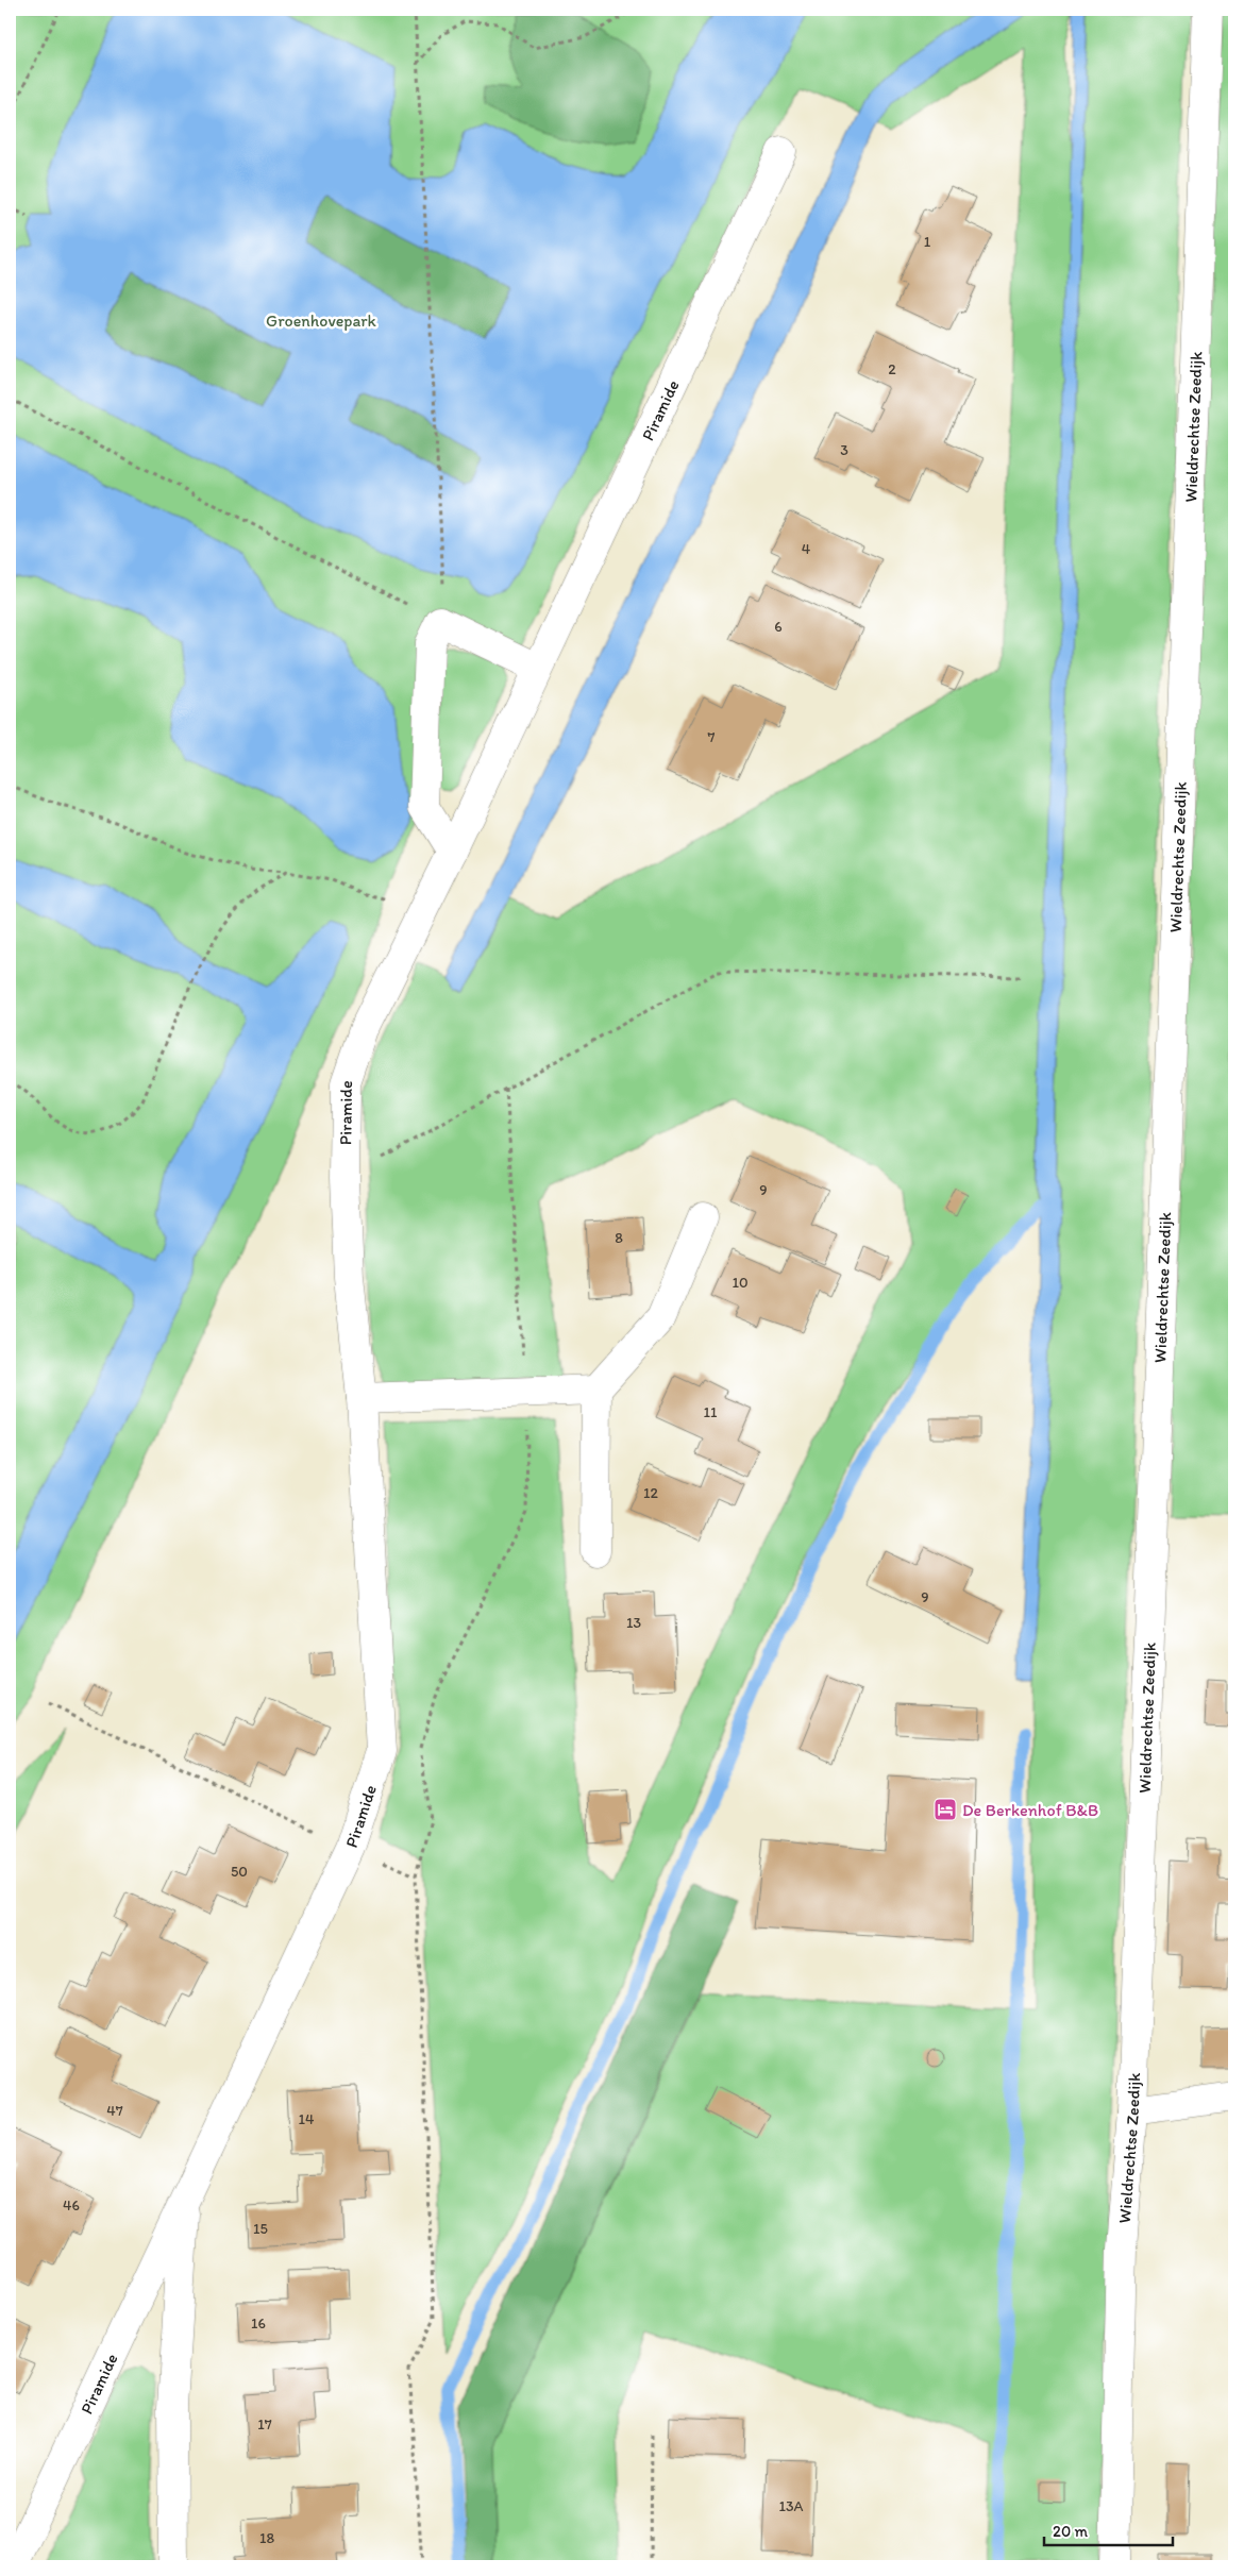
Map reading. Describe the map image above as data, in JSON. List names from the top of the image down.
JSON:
{
  "streets": {
    "street": ["Piramide", "Wieldrechtse Zeedijk"]
  },
  "parks": ["Groenhovepark"],
  "places": {
    "hotel": ["De Berkenhof B&B"]
  },
  "house_numbers": [
    "1",
    "2",
    "3",
    "4",
    "6",
    "7",
    "9",
    "8",
    "10",
    "11",
    "12",
    "9",
    "13",
    "50",
    "47",
    "14",
    "46",
    "15",
    "16",
    "17",
    "13A",
    "18"
  ],
  "scale_bar": "20 m"
}
